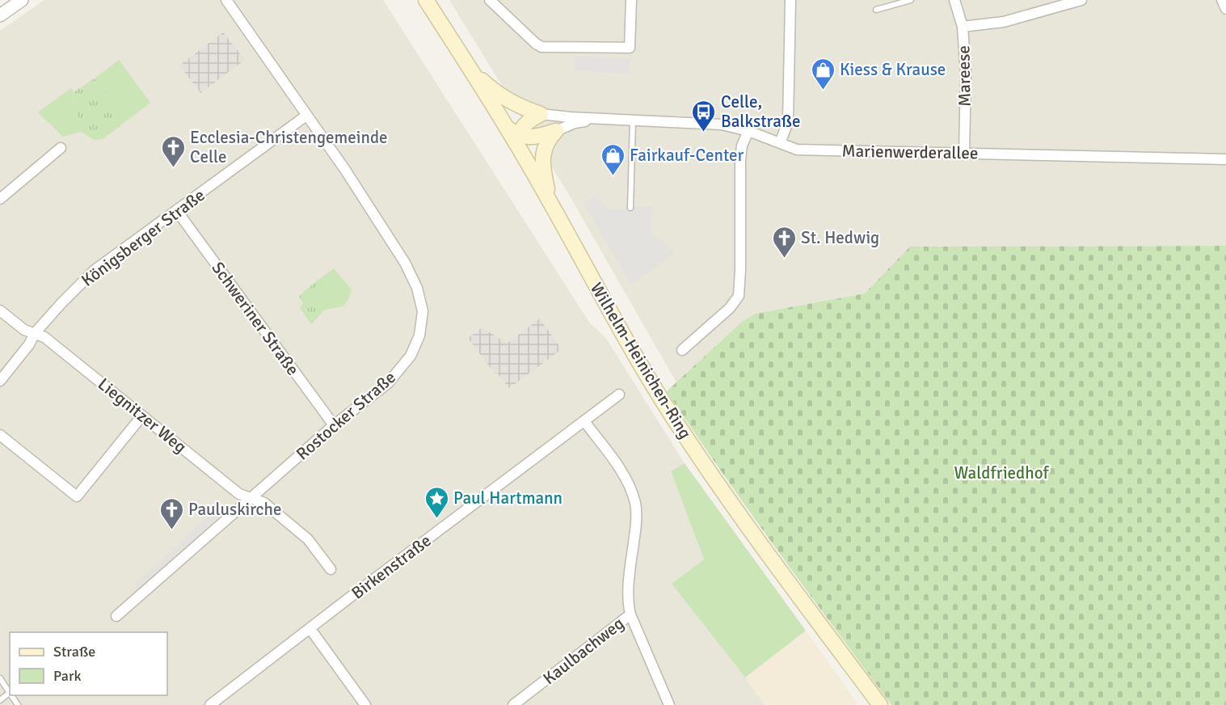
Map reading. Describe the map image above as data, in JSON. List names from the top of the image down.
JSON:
{
  "streets": {
    "main road": ["Wilhelm-Heinichen-Ring"],
    "street": [
      "Mareese",
      "Marienwerderallee",
      "Königsberger Straße",
      "Schweriner Straße",
      "Liegnitzer Weg",
      "Rostocker Straße",
      "Birkenstraße",
      "Kaulbachweg"
    ]
  },
  "crossings": [
    ["Mareese", "Marienwerderallee"],
    ["Königsberger Straße", "Schweriner Straße"],
    ["Königsberger Straße", "Liegnitzer Weg"],
    ["Königsberger Straße", "Rostocker Straße"],
    ["Schweriner Straße", "Rostocker Straße"],
    ["Liegnitzer Weg", "Rostocker Straße"]
  ],
  "parks": ["Waldfriedhof"],
  "places": {
    "shop": ["Kiess & Krause", "Fairkauf-Center"],
    "bus stop": ["Celle, Balkstraße"],
    "church": ["Ecclesia-Christengemeinde Celle", "St. Hedwig", "Pauluskirche"],
    "place": ["Paul Hartmann"]
  },
  "legend": ["Straße", "Park"]
}
